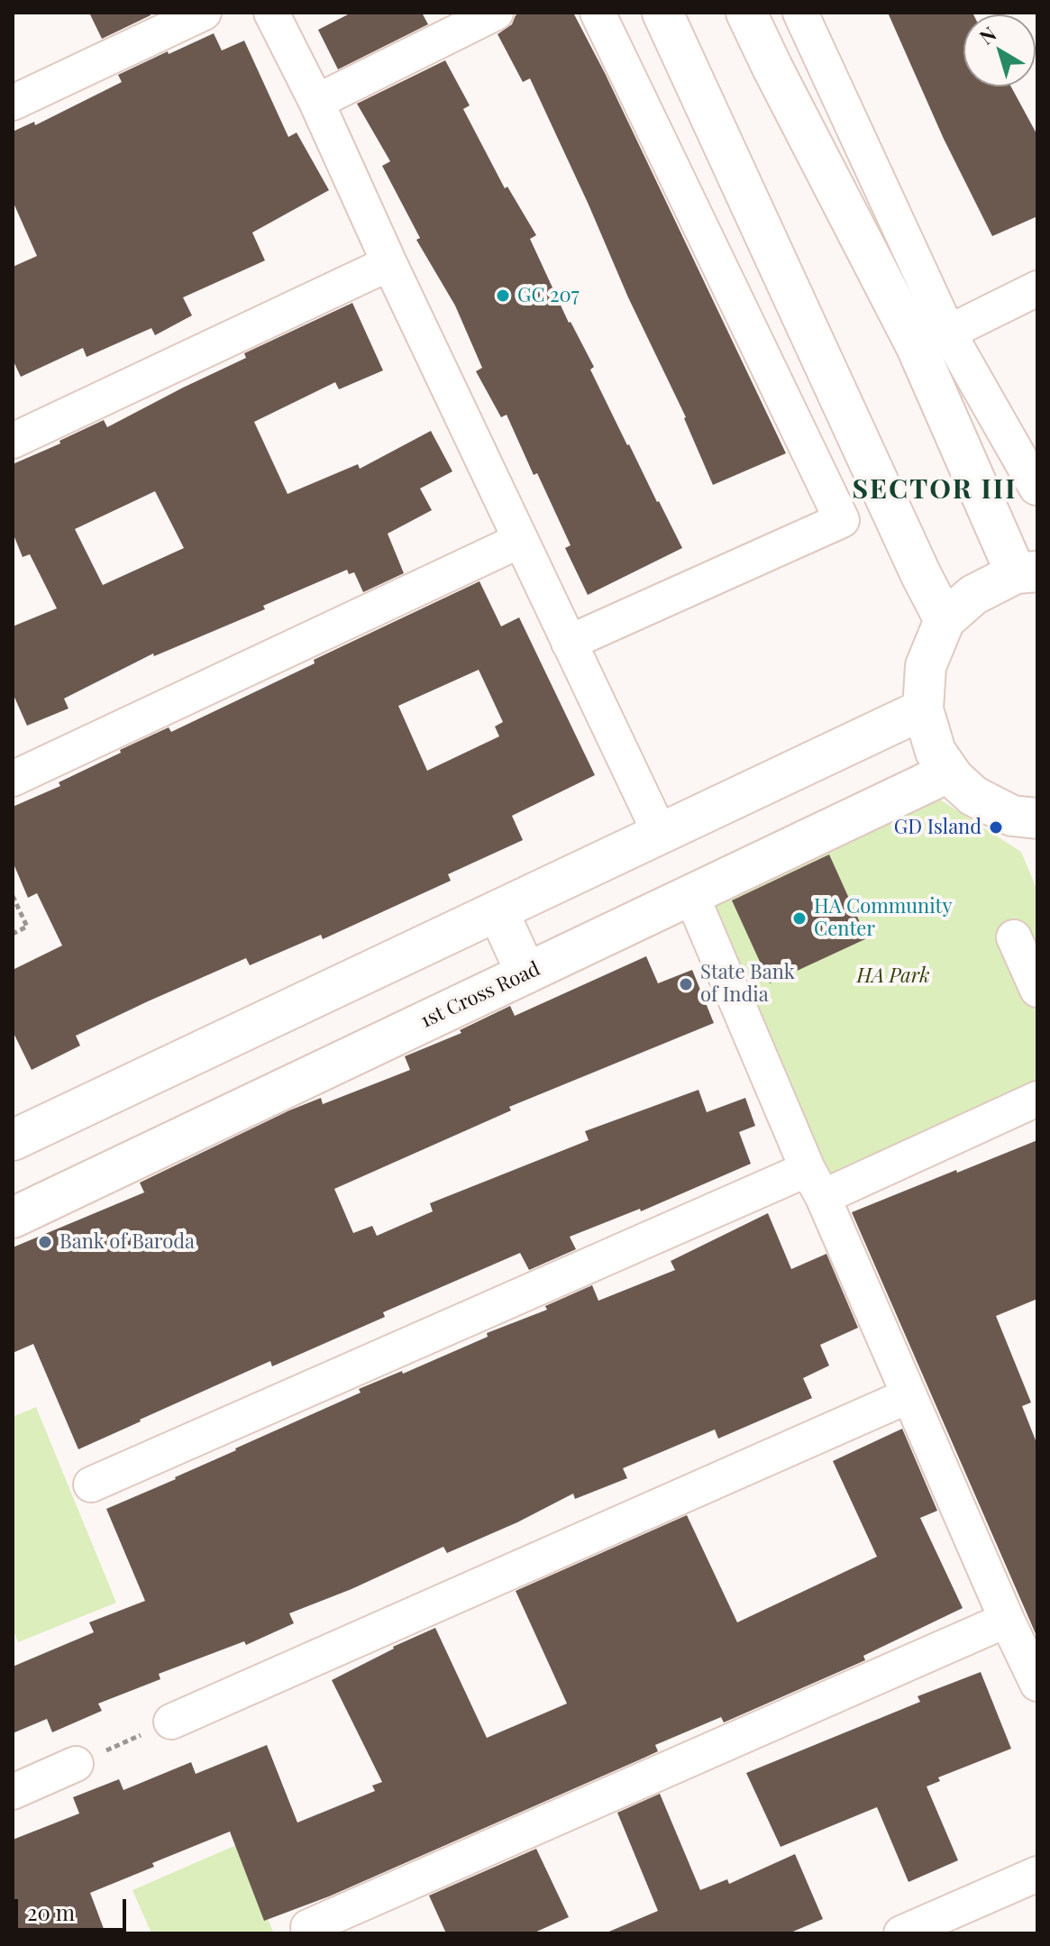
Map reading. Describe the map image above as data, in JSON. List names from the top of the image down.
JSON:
{
  "streets": {
    "street": ["1st Cross Road"]
  },
  "districts": ["SECTOR III"],
  "parks": ["HA Park"],
  "places": [
    "GC 207",
    "GD Island",
    "HA Community Center",
    "State Bank of India",
    "Bank of Baroda"
  ],
  "scale_bar": "20 m",
  "north": "top left"
}
